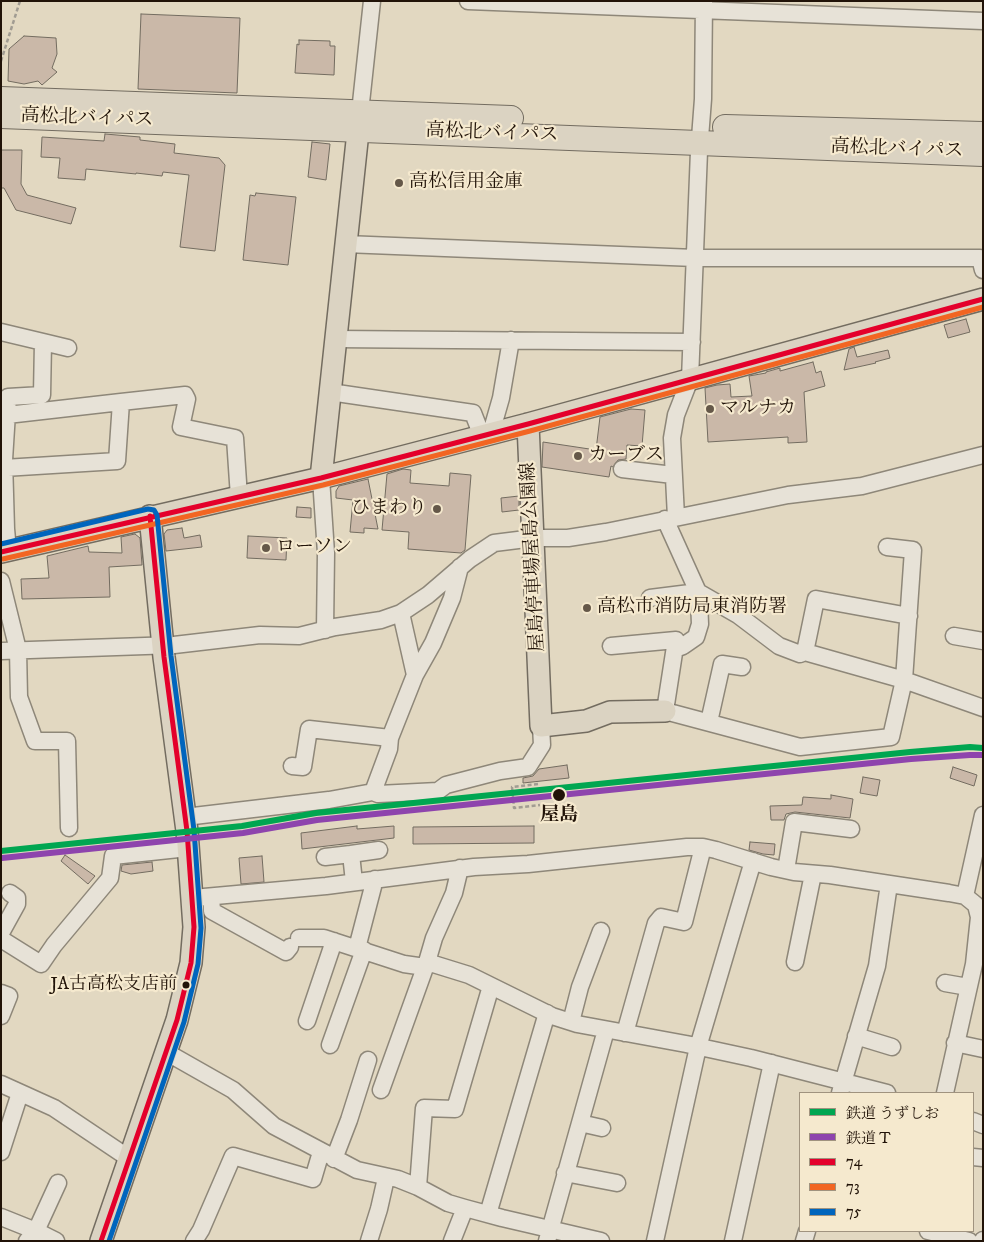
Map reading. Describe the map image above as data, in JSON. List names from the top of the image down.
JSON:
{
  "streets": {
    "highway": ["高松北バイパス"],
    "main road": ["屋島停車場屋島公園線"]
  },
  "places": [
    "高松信用金庫",
    "マルナカ",
    "カーブス",
    "ひまわり",
    "ローソン",
    "高松市消防局東消防署",
    "屋島",
    "JA古高松支店前"
  ],
  "lines": [
    "transit line 74",
    "transit line 73",
    "transit line 75",
    "rail line うずしお",
    "rail line T"
  ],
  "legend": [
    "鉄道 うずしお",
    "鉄道 T",
    "74",
    "73",
    "75"
  ]
}
